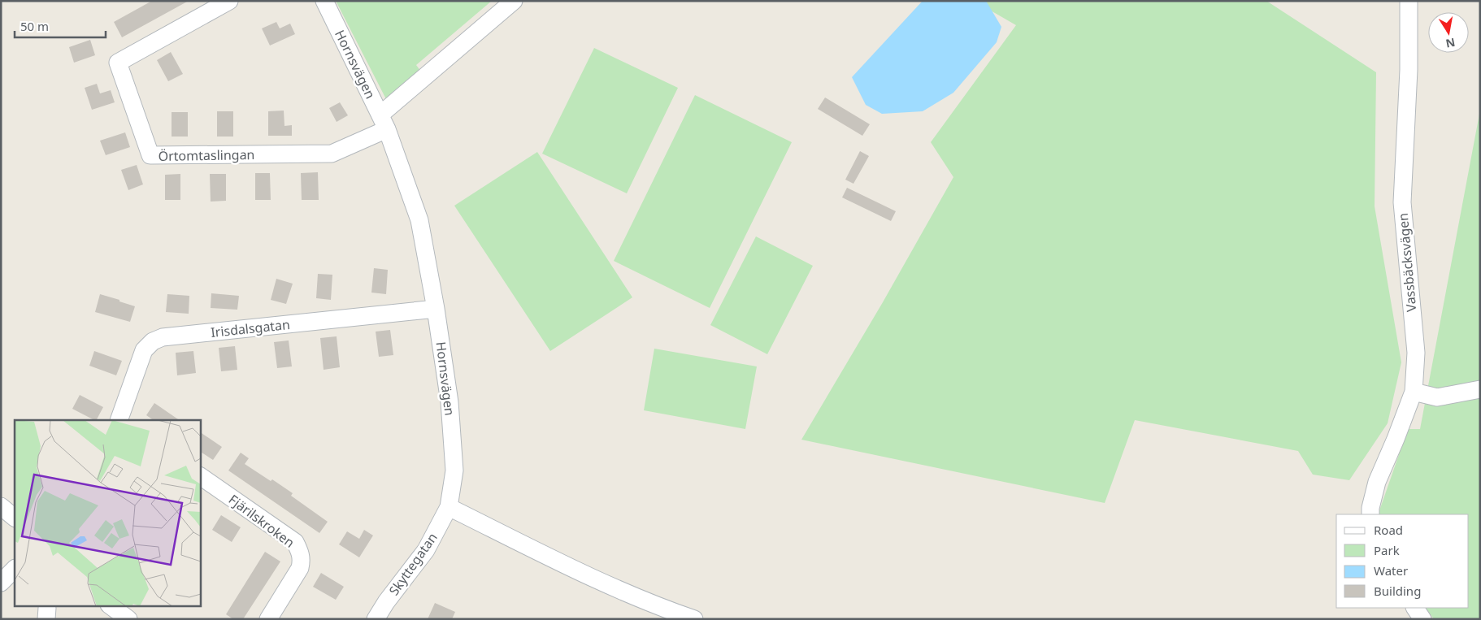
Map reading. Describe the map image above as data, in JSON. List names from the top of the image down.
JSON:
{
  "streets": {
    "street": [
      "Hornsvägen",
      "Örtomtaslingan",
      "Vassbäcksvägen",
      "Irisdalsgatan",
      "Fjärilskroken",
      "Skyttegatan"
    ]
  },
  "crossings": [
    ["Hornsvägen", "Örtomtaslingan"],
    ["Hornsvägen", "Irisdalsgatan"],
    ["Hornsvägen", "Skyttegatan"]
  ],
  "legend": [
    "Road",
    "Park",
    "Water",
    "Building"
  ],
  "scale_bar": "50 m",
  "north": "bottom"
}
